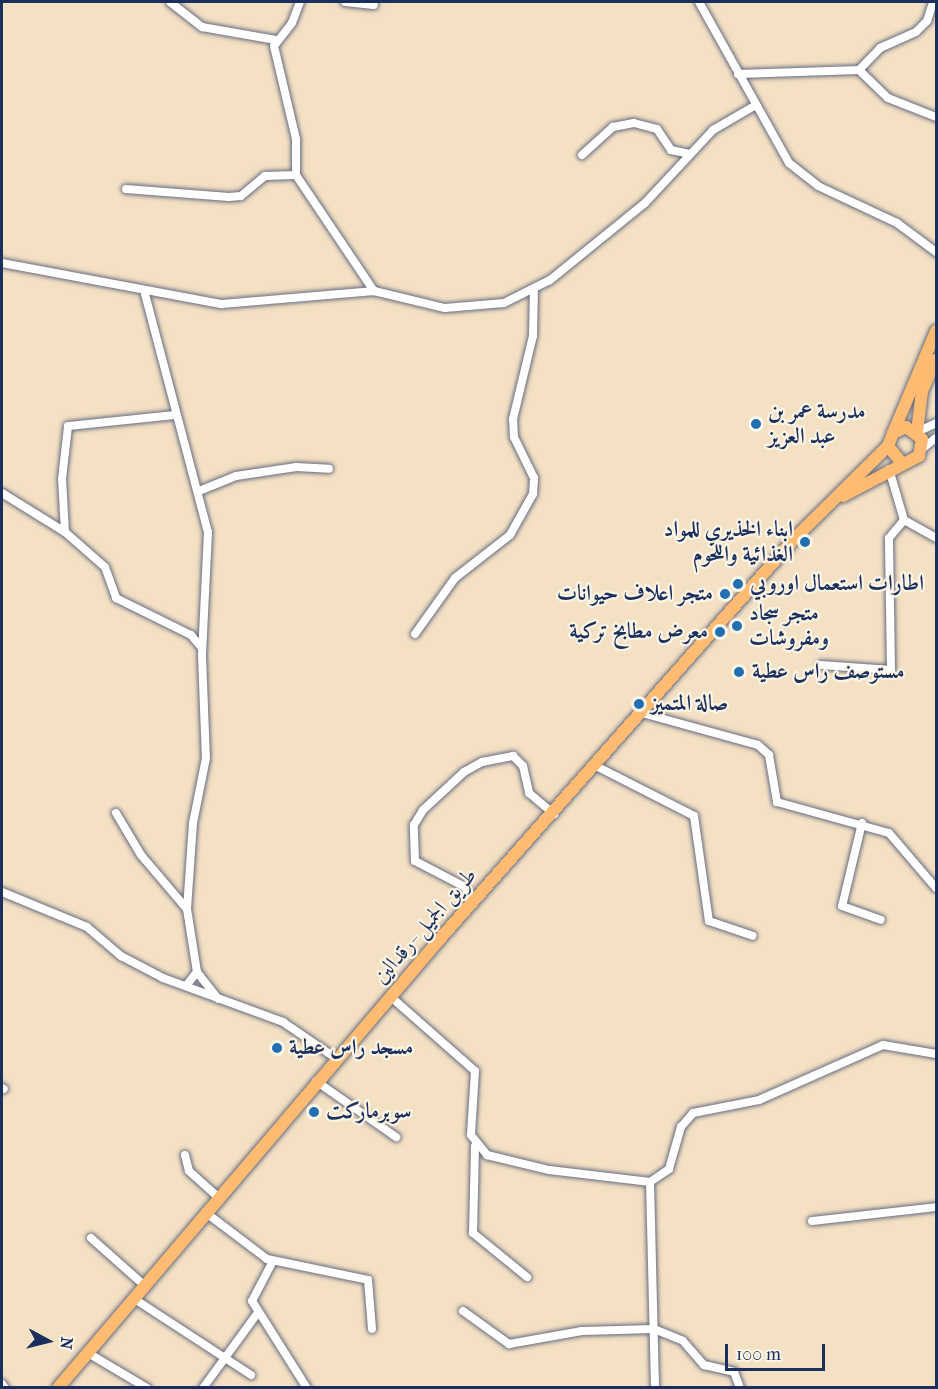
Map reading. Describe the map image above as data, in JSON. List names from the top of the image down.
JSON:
{
  "streets": {
    "main road": ["طريق الجميل -رقدالين"]
  },
  "places": [
    "مدرسة عمر بن عبد العزيز",
    "ابناء الخذيري للمواد الغذائية واللحوم",
    "اطارات استعمال اوروبي",
    "متجر اعلاف حيوانات",
    "متجر سجاد ومفروشات",
    "معرض مطابخ تركية",
    "مستوصف راس عطية",
    "صالة المتميز",
    "مسجد راس عطية",
    "سوبرماركت"
  ],
  "scale_bar": "100 m",
  "north": "right"
}
